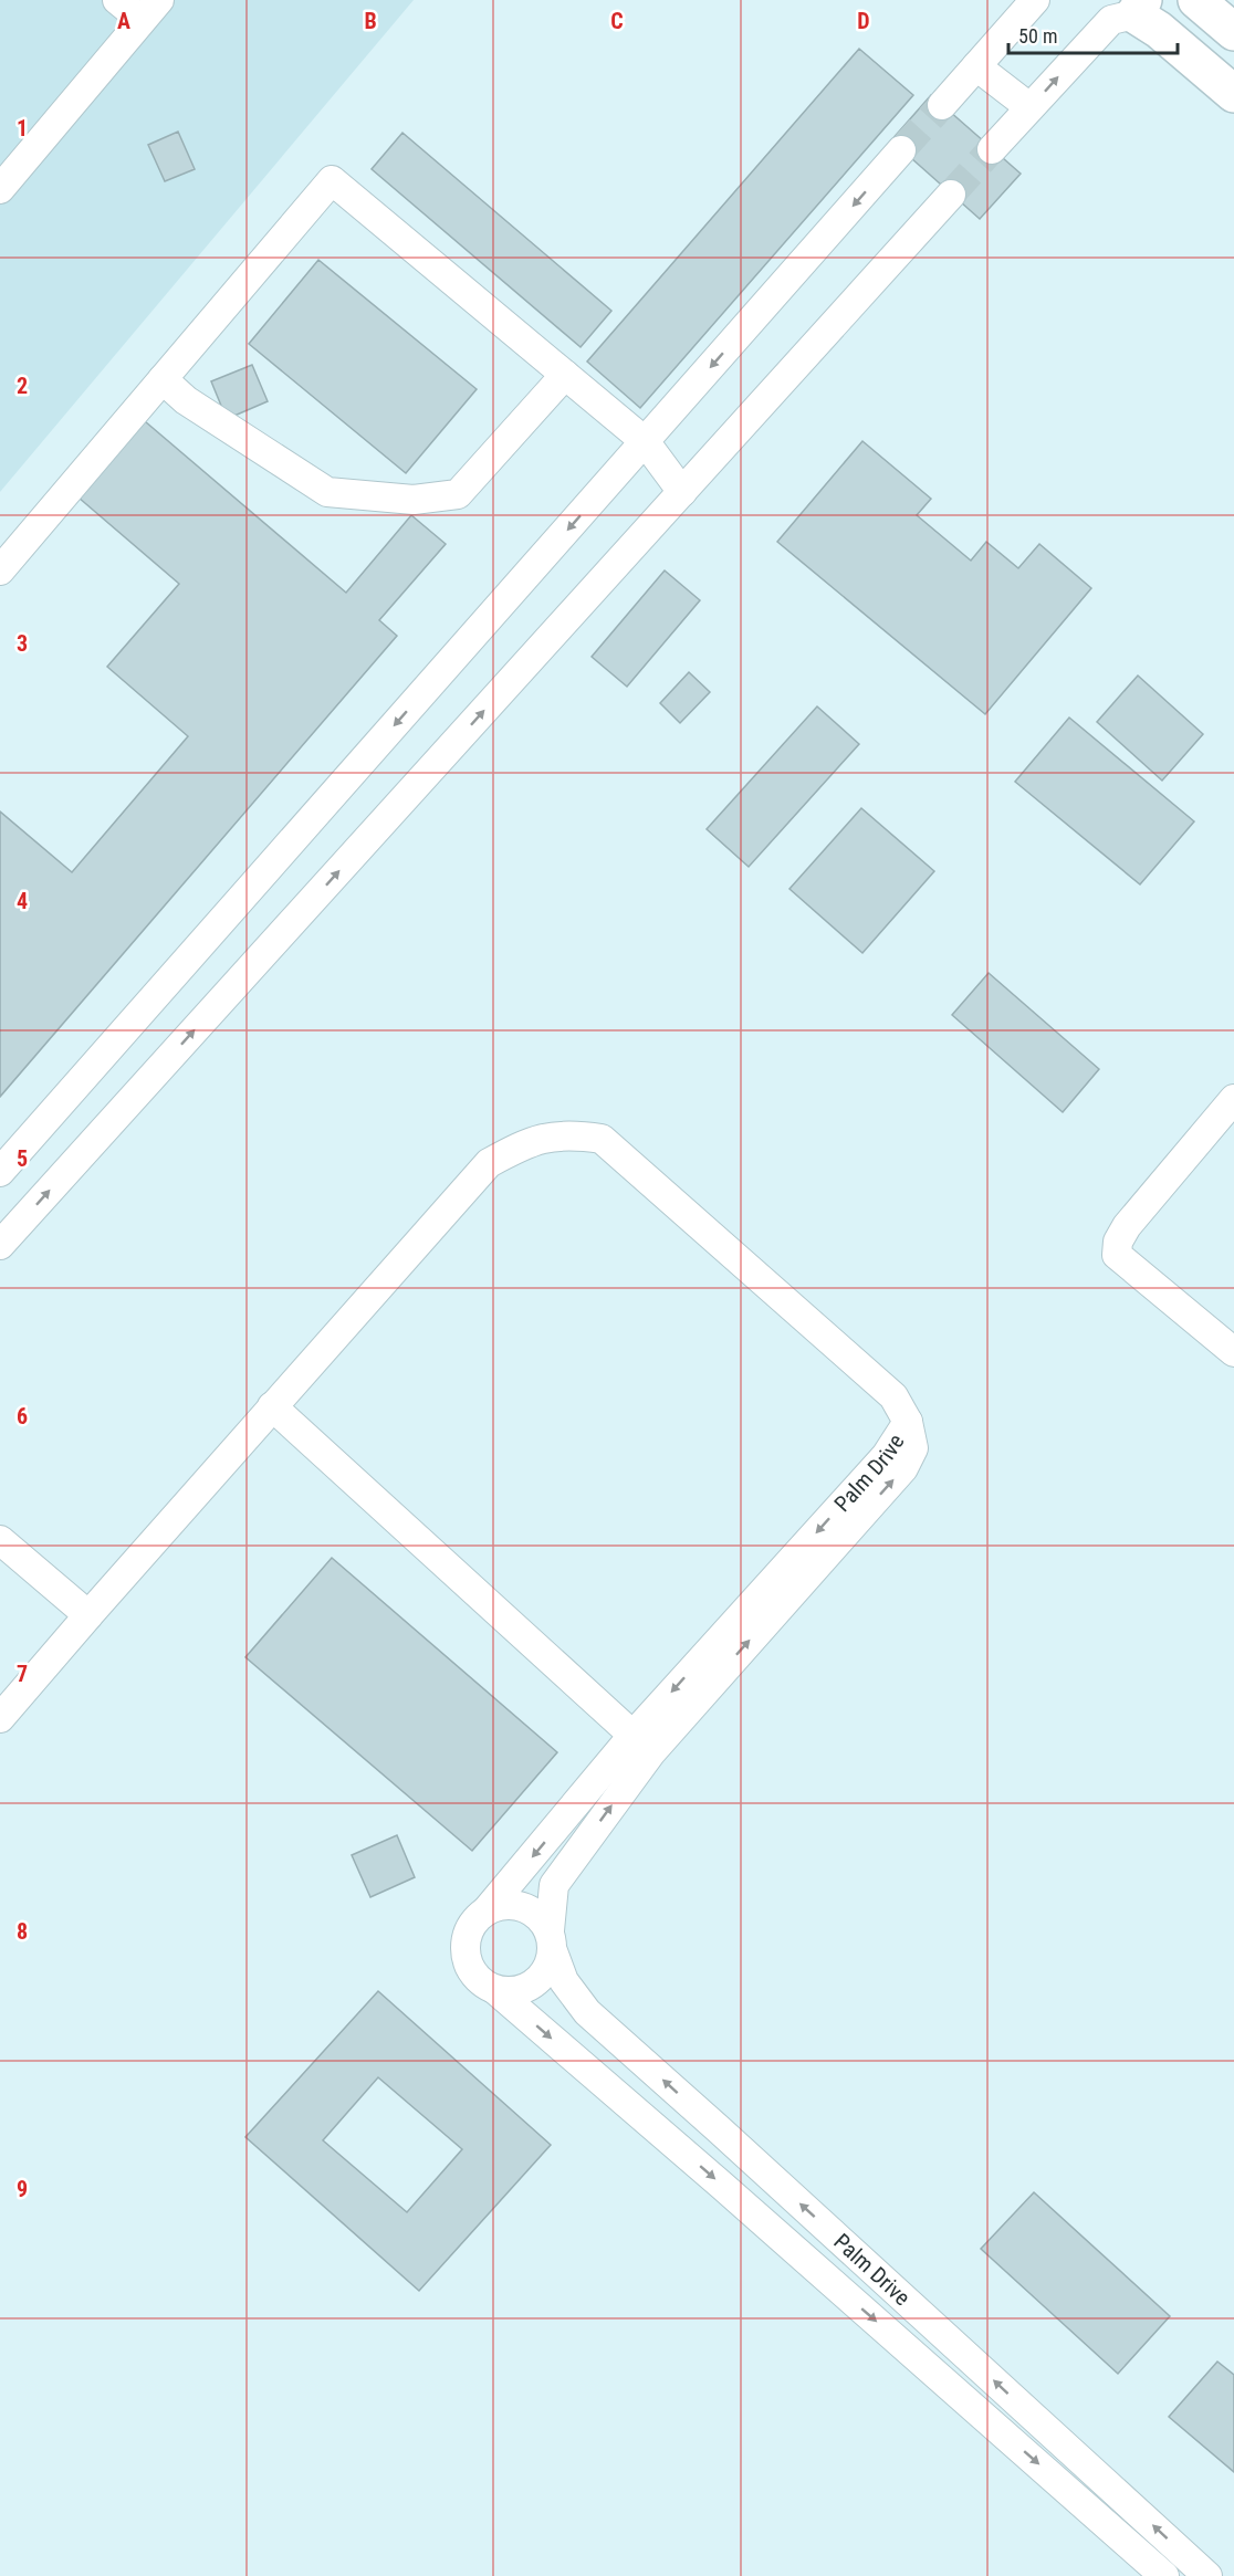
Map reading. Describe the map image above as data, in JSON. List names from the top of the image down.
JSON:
{
  "streets": {
    "street": ["Palm Drive"]
  },
  "scale_bar": "50 m",
  "grid": {
    "columns": [
      "A",
      "B",
      "C",
      "D"
    ],
    "rows": [
      "1",
      "2",
      "3",
      "4",
      "5",
      "6",
      "7",
      "8",
      "9"
    ]
  }
}
